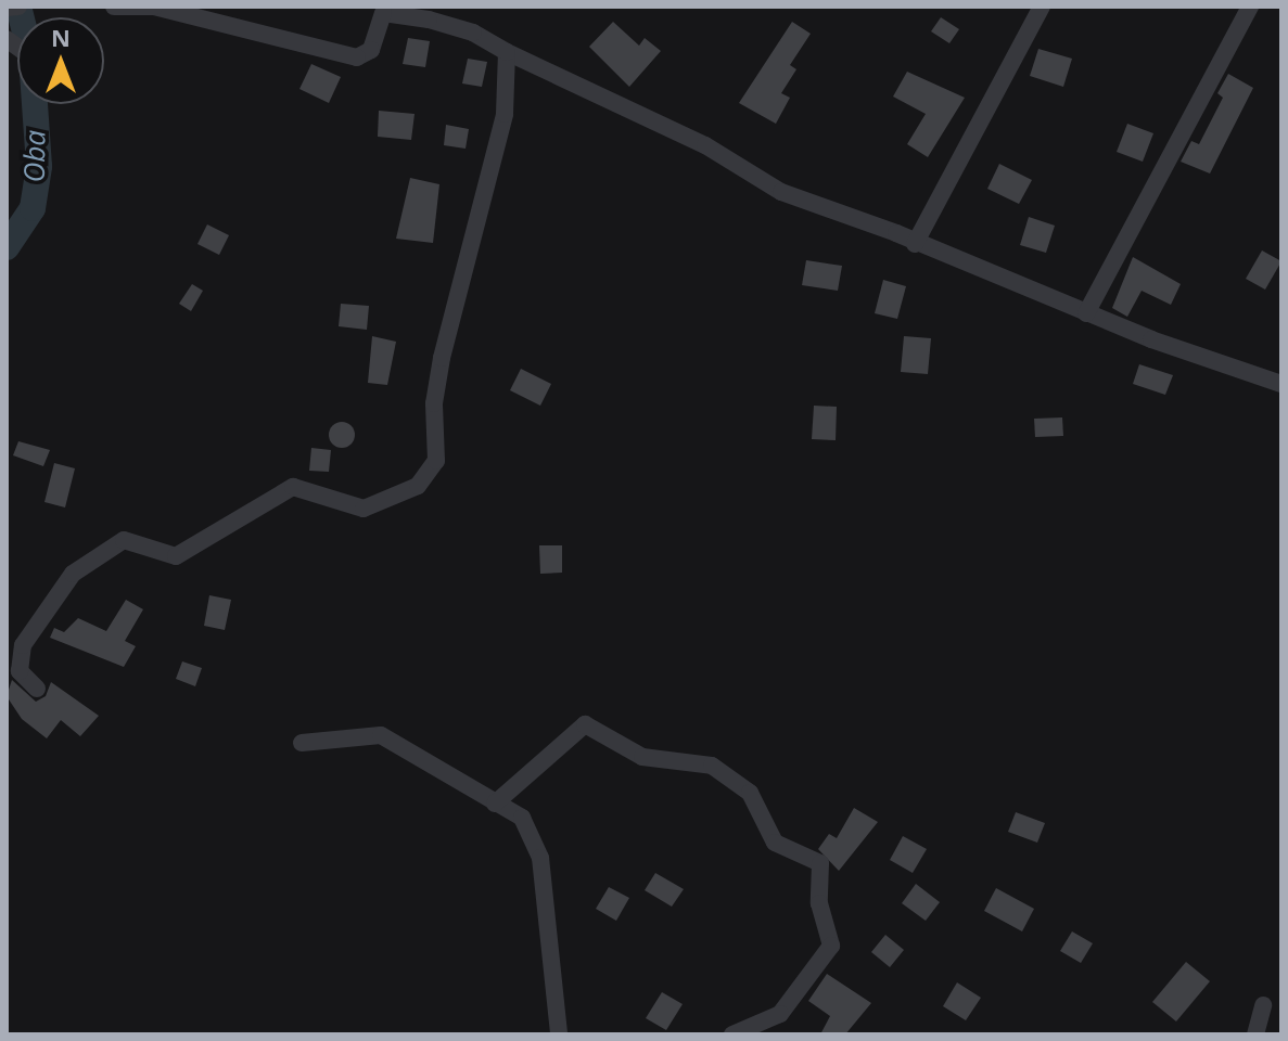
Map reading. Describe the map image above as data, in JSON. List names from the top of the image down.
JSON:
{
  "water": ["Oba"],
  "north": "top"
}
